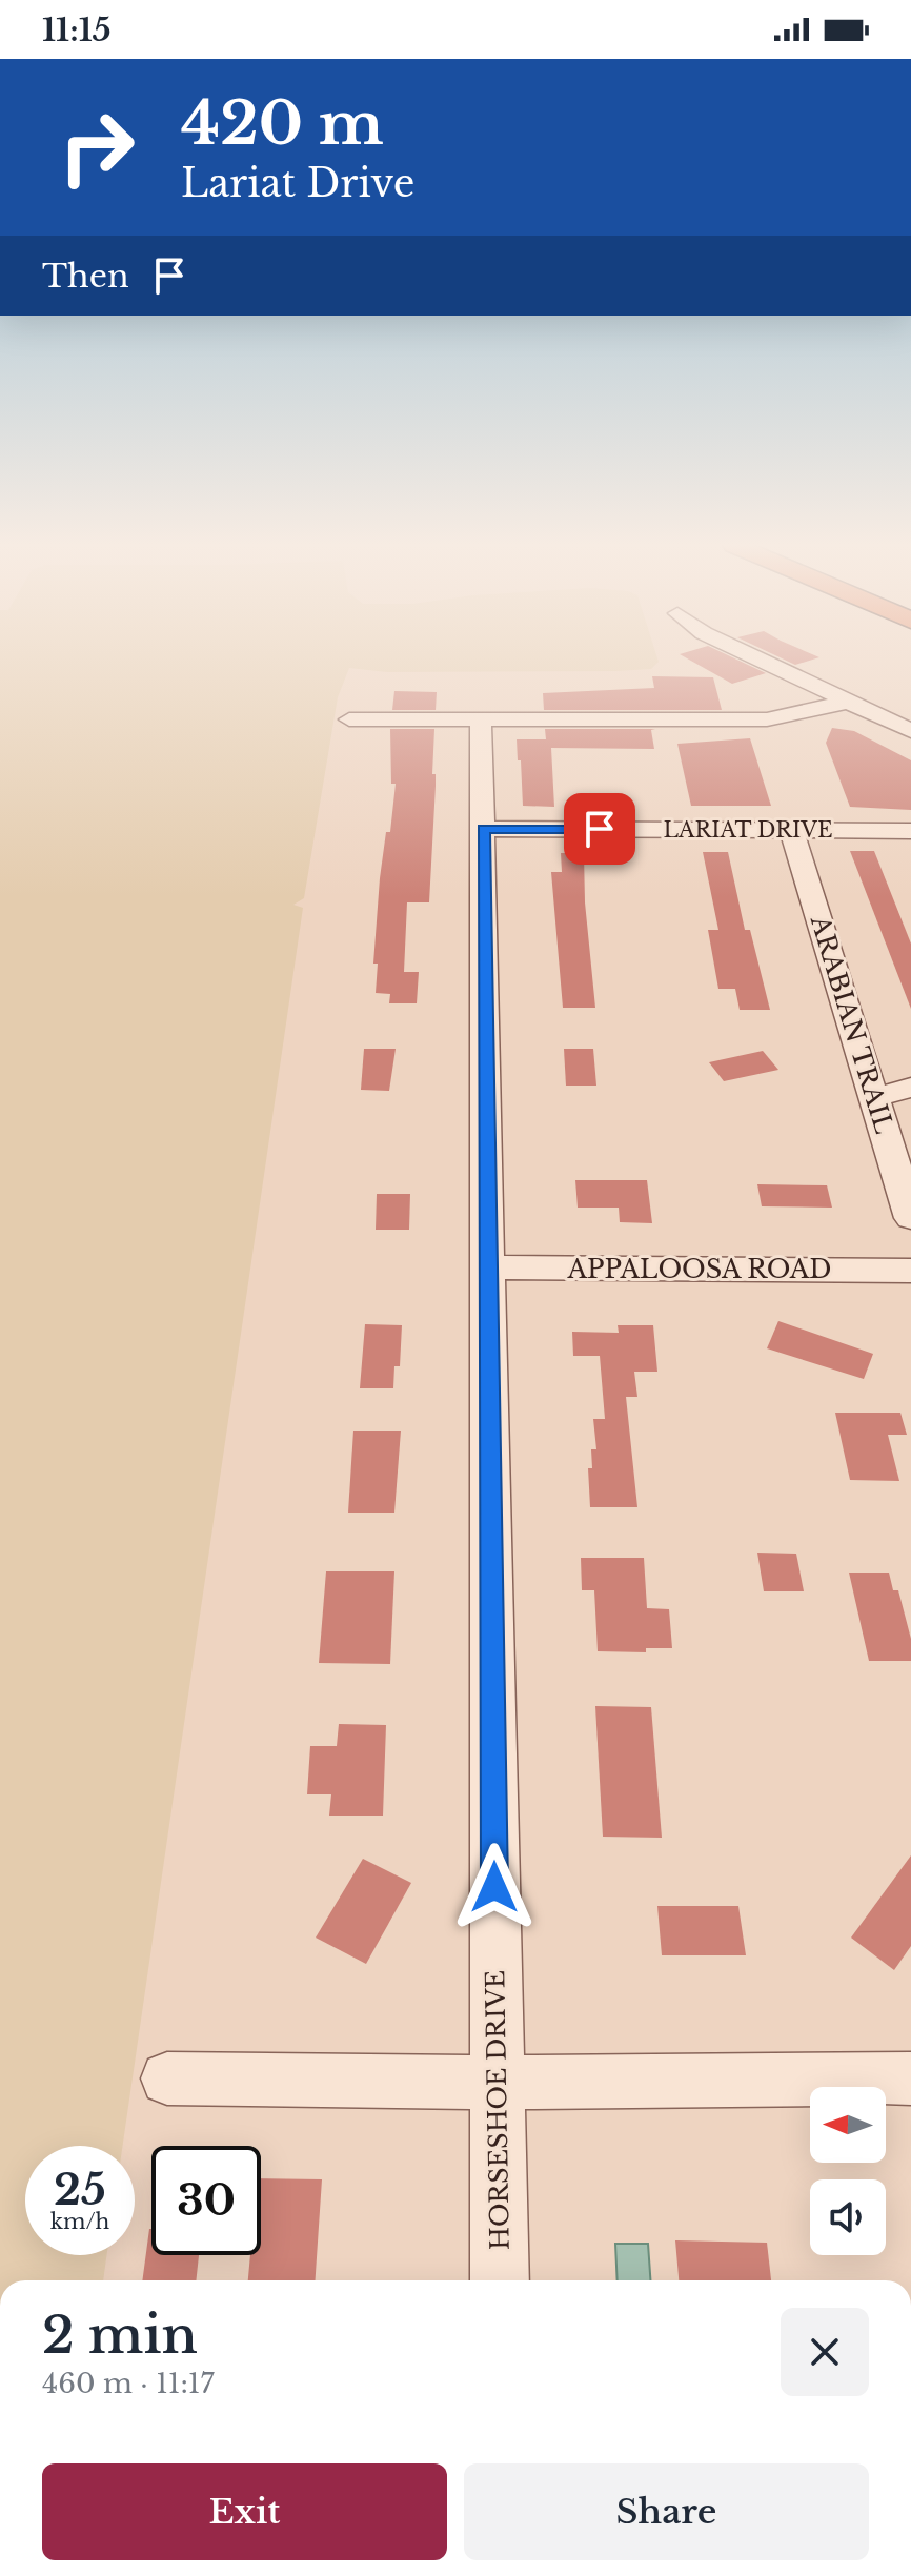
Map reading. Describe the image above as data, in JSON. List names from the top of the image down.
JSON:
{
  "streets": {
    "street": [
      "LARIAT DRIVE",
      "ARABIAN TRAIL",
      "APPALOOSA ROAD",
      "HORSESHOE DRIVE"
    ]
  },
  "crossings": [
    ["LARIAT DRIVE", "ARABIAN TRAIL"],
    ["LARIAT DRIVE", "HORSESHOE DRIVE"],
    ["APPALOOSA ROAD", "HORSESHOE DRIVE"]
  ],
  "north": "left",
  "page": {
    "status": "11:15",
    "turn": ["420 m", "Lariat Drive"],
    "then": "Then",
    "speed": "25 km/h",
    "limit": "30",
    "heading": ["2 min", "460 m · 11:17"],
    "buttons": ["Exit", "Share"]
  }
}
